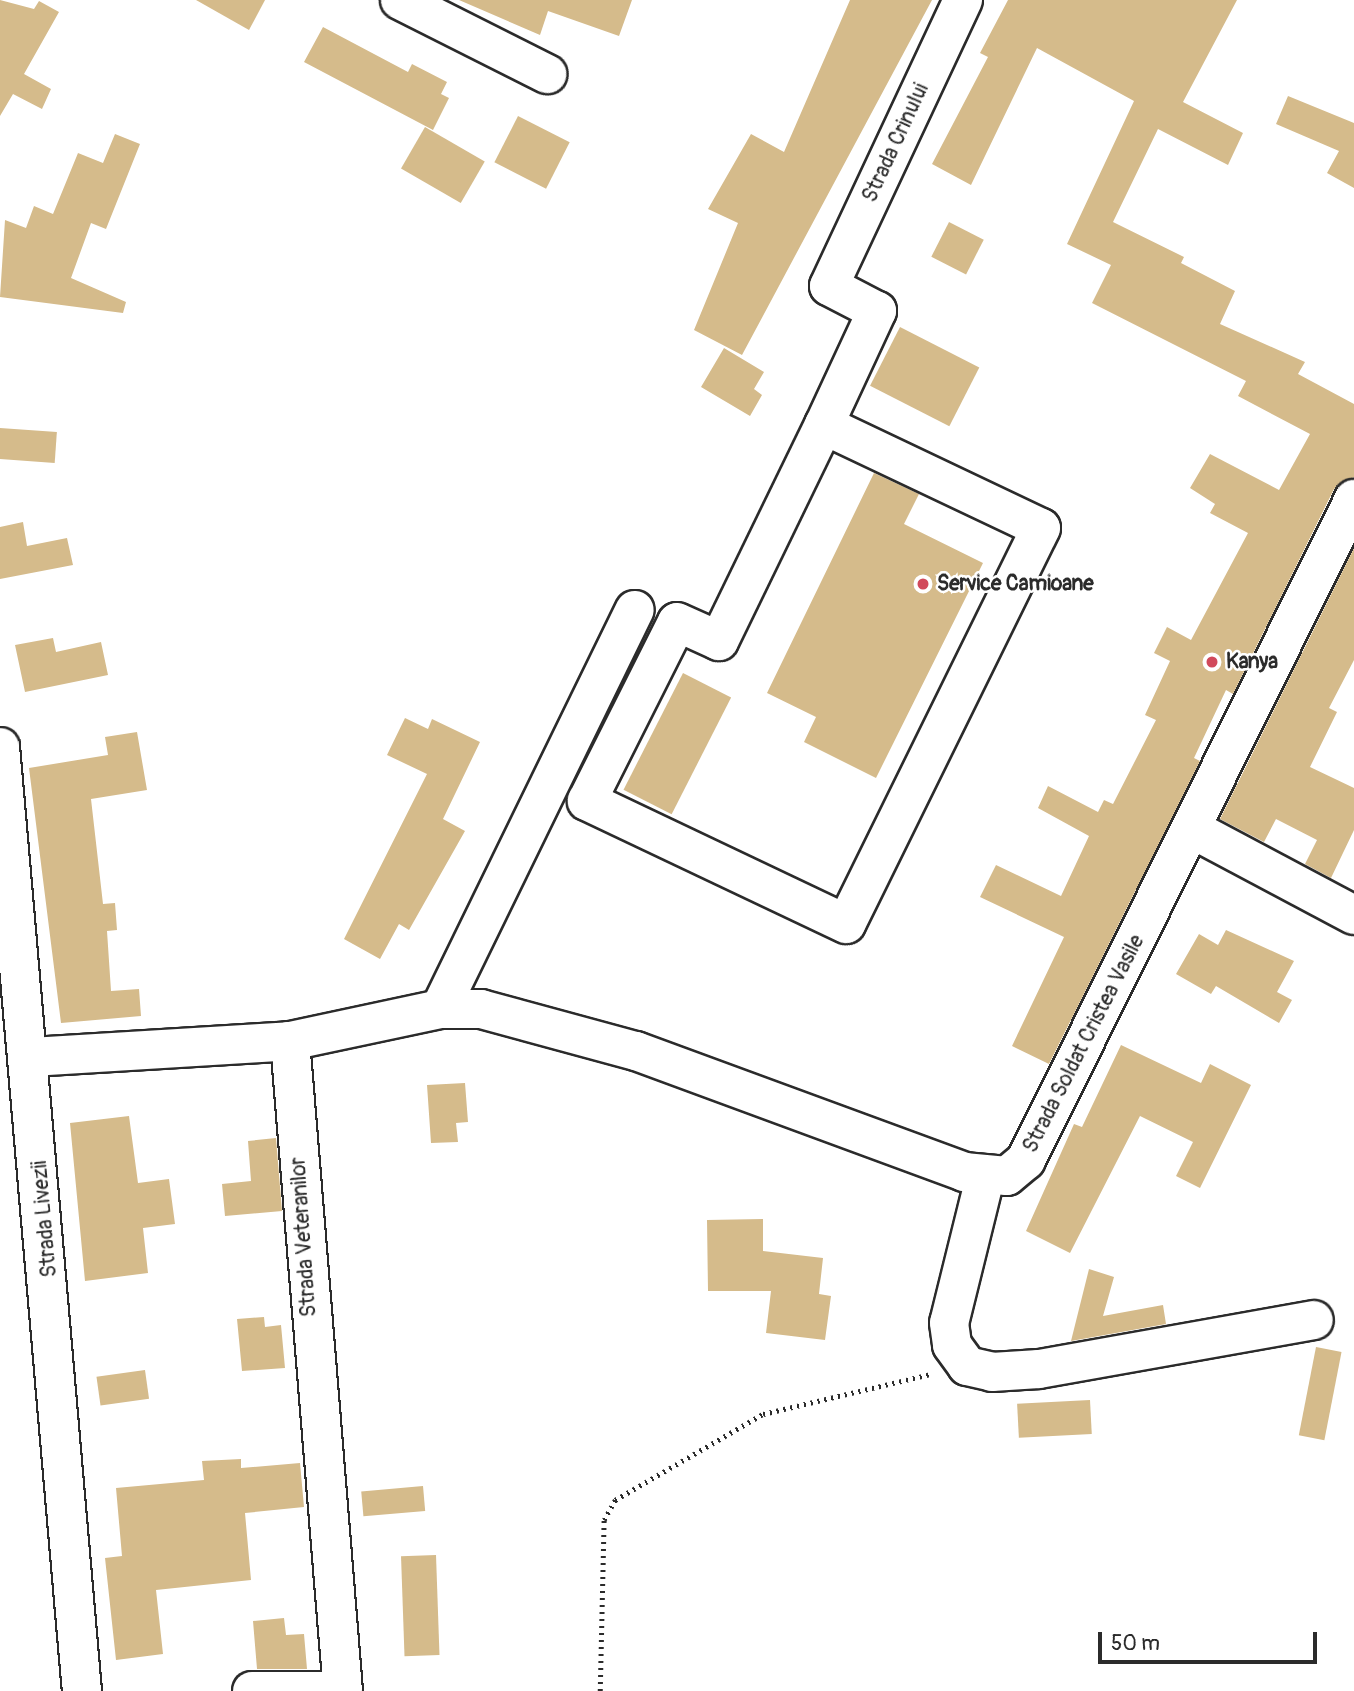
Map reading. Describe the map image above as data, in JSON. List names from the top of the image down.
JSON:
{
  "streets": {
    "street": [
      "Strada Crinului",
      "Strada Soldat Cristea Vasile",
      "Strada Livezii",
      "Strada Veteranilor"
    ]
  },
  "places": ["Service Camioane", "Kanya"],
  "scale_bar": "50 m"
}
